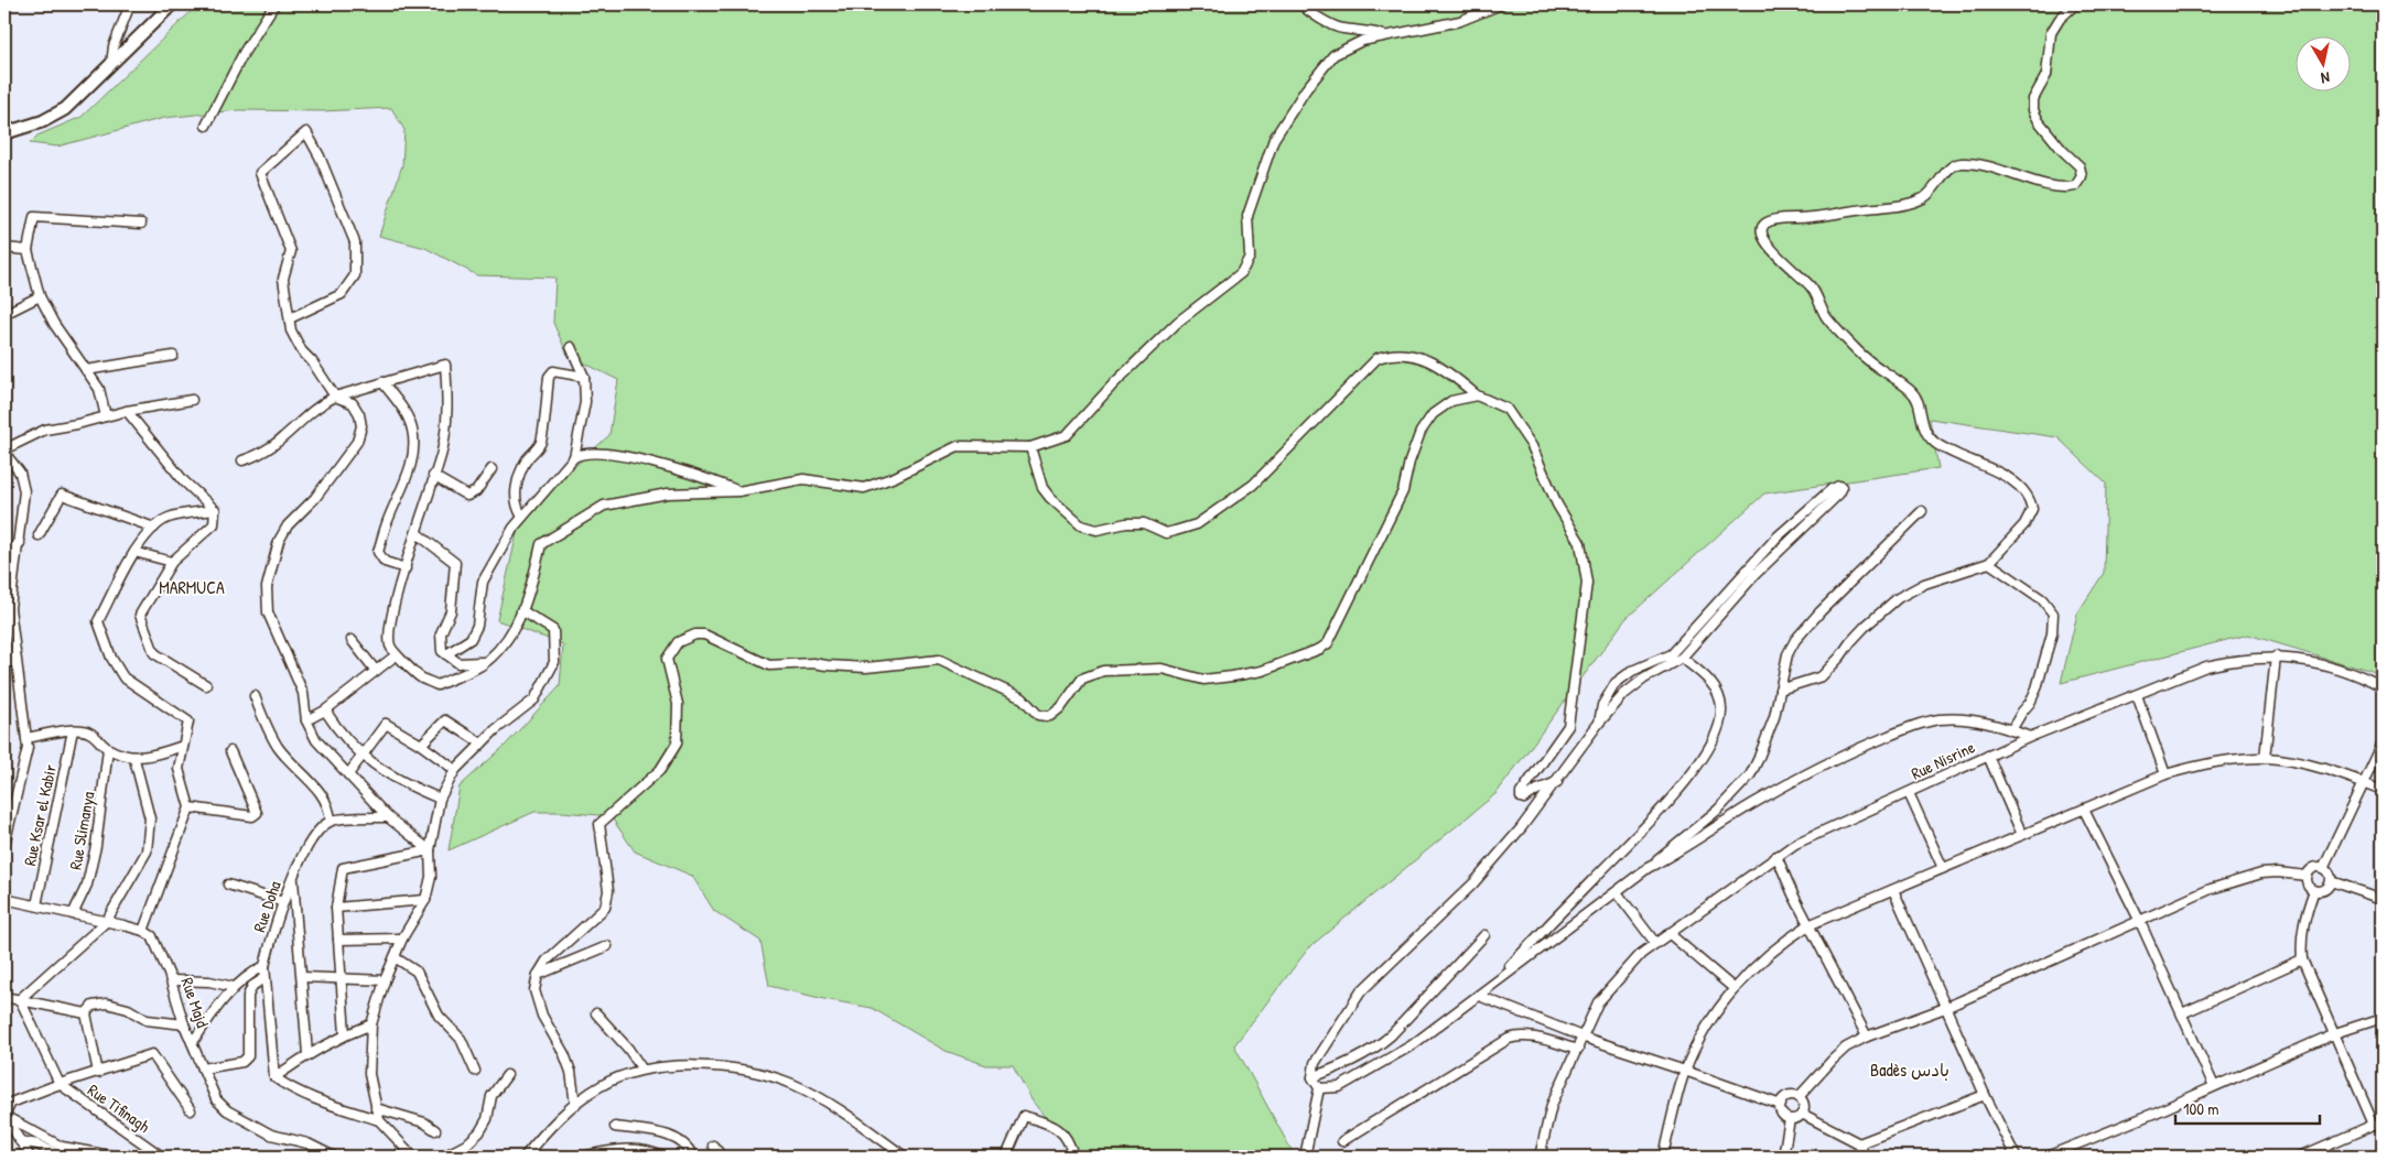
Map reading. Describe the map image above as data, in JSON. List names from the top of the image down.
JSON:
{
  "streets": {
    "street": [
      "Rue Nisrine",
      "Rue Ksar el Kabir",
      "Rue Slimanya",
      "Rue Doha",
      "Rue Majd",
      "Rue Tifinagh"
    ]
  },
  "districts": ["MARMUCA", "Badès بادس"],
  "scale_bar": "100 m",
  "north": "bottom"
}
